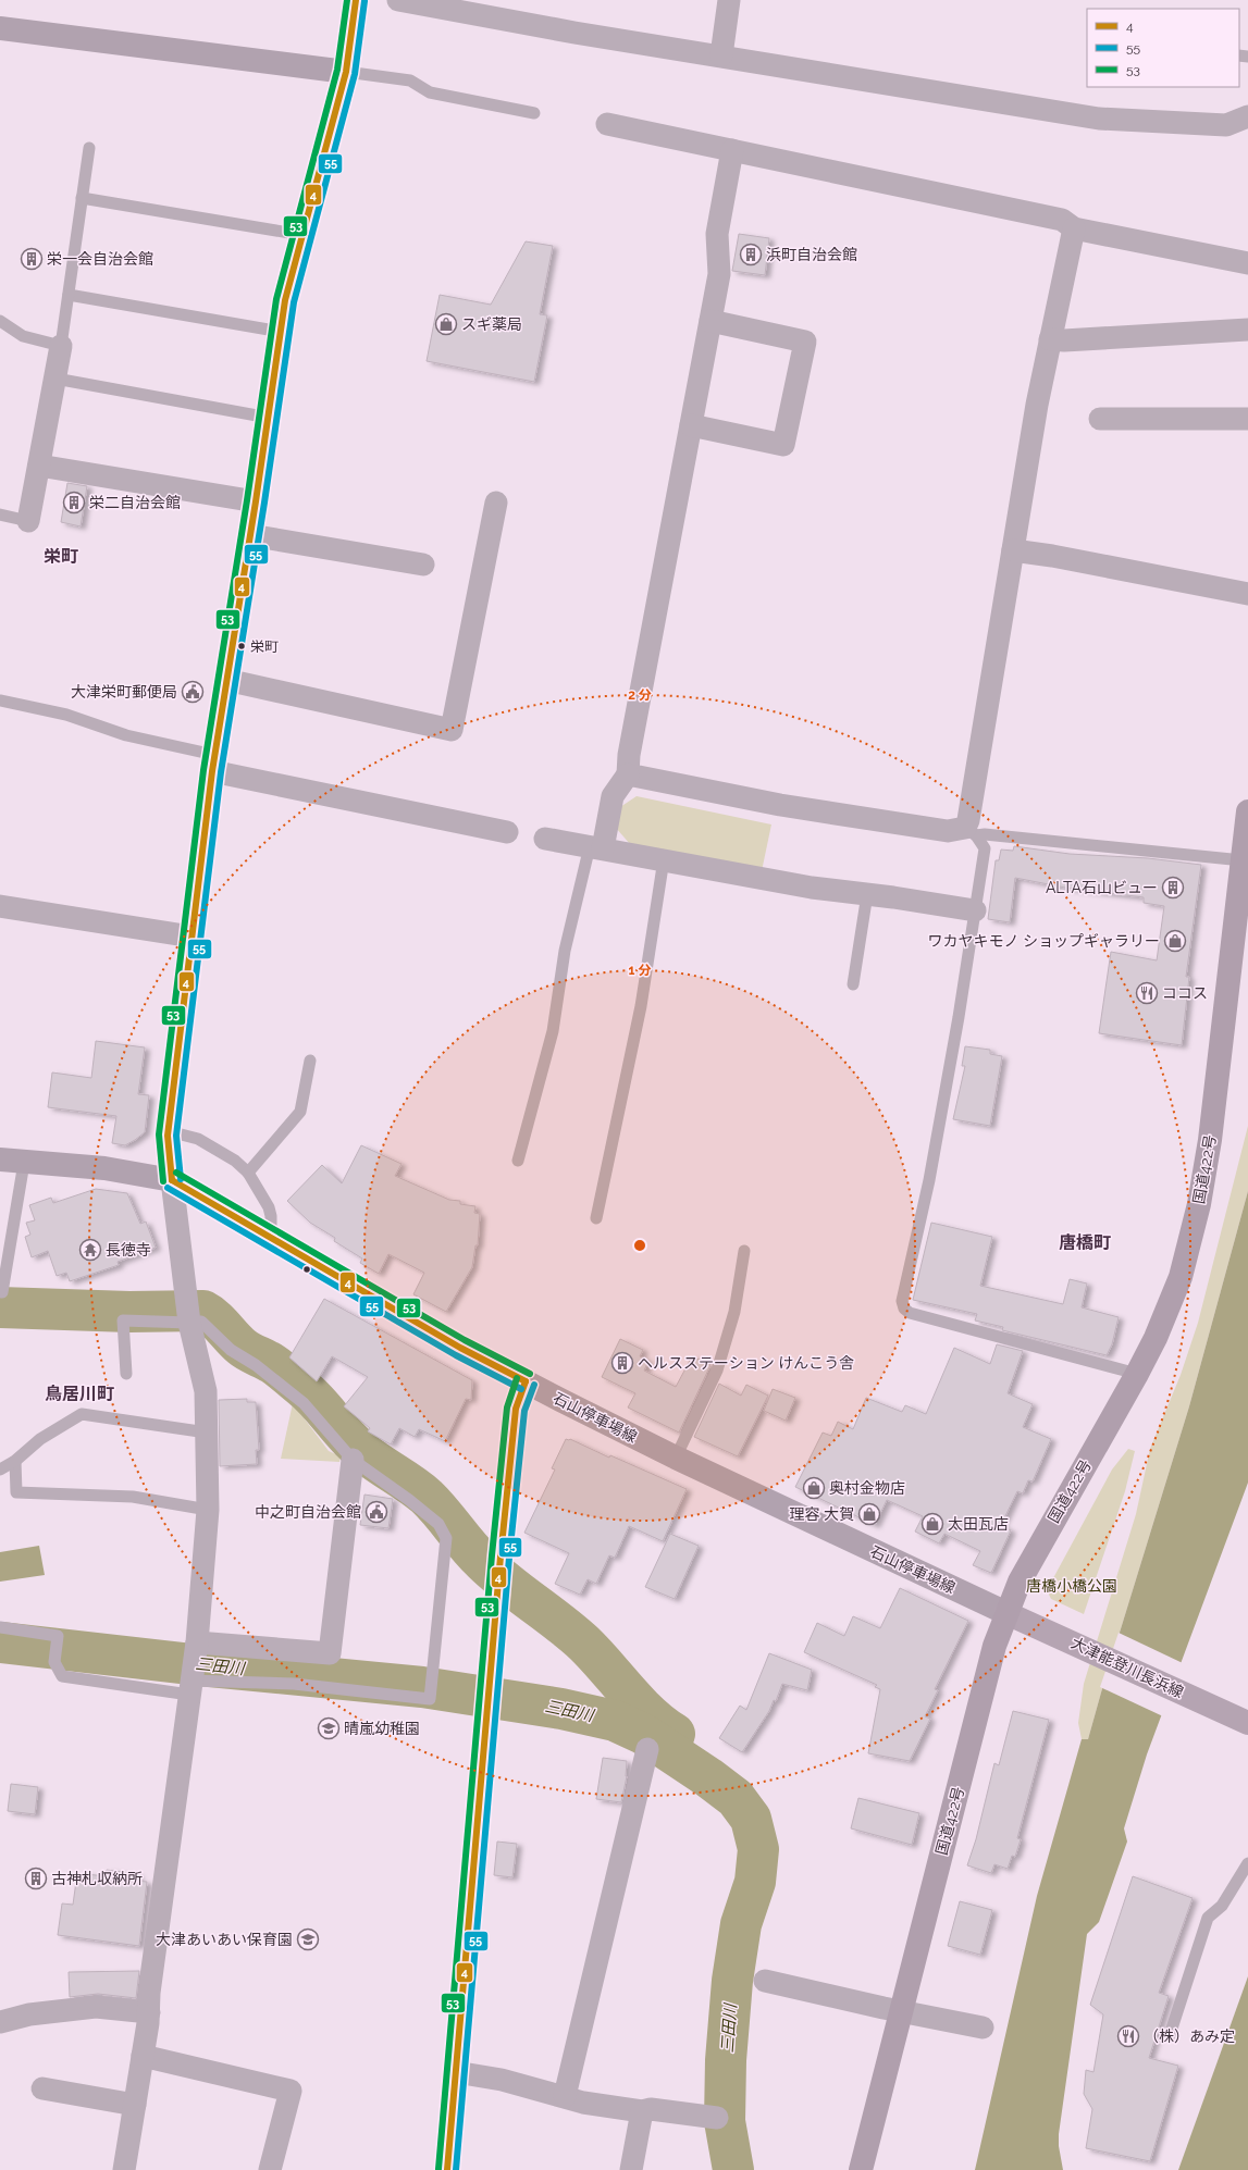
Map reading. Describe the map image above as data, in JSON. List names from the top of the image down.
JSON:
{
  "streets": {
    "highway": ["国道422号"],
    "main road": ["石山停車場線", "大津能登川長浜線"]
  },
  "crossings": [
    ["国道422号", "石山停車場線"],
    ["国道422号", "大津能登川長浜線"],
    ["石山停車場線", "大津能登川長浜線"]
  ],
  "districts": ["栄町", "唐橋町", "鳥居川町"],
  "water": ["三田川"],
  "parks": ["唐橋小橋公園"],
  "places": {
    "building": [
      "浜町自治会館",
      "栄一会自治会館",
      "栄二自治会館",
      "ALTA石山ビュー",
      "ヘルスステーション けんこう舎",
      "古神札収納所"
    ],
    "shop": [
      "スギ薬局",
      "ワカヤキモノ ショップギャラリー",
      "奥村金物店",
      "理容 大賀",
      "太田瓦店"
    ],
    "other": ["栄町"],
    "public building": ["大津栄町郵便局", "中之町自治会館"],
    "restaurant": ["ココス", "（株）あみ定"],
    "temple": ["長徳寺"],
    "school or university": ["晴嵐幼稚園", "大津あいあい保育園"]
  },
  "lines": ["transit line 4", "transit line 53", "transit line 55"],
  "legend": ["4", "55", "53"],
  "rings": ["2 分", "1 分"]
}
